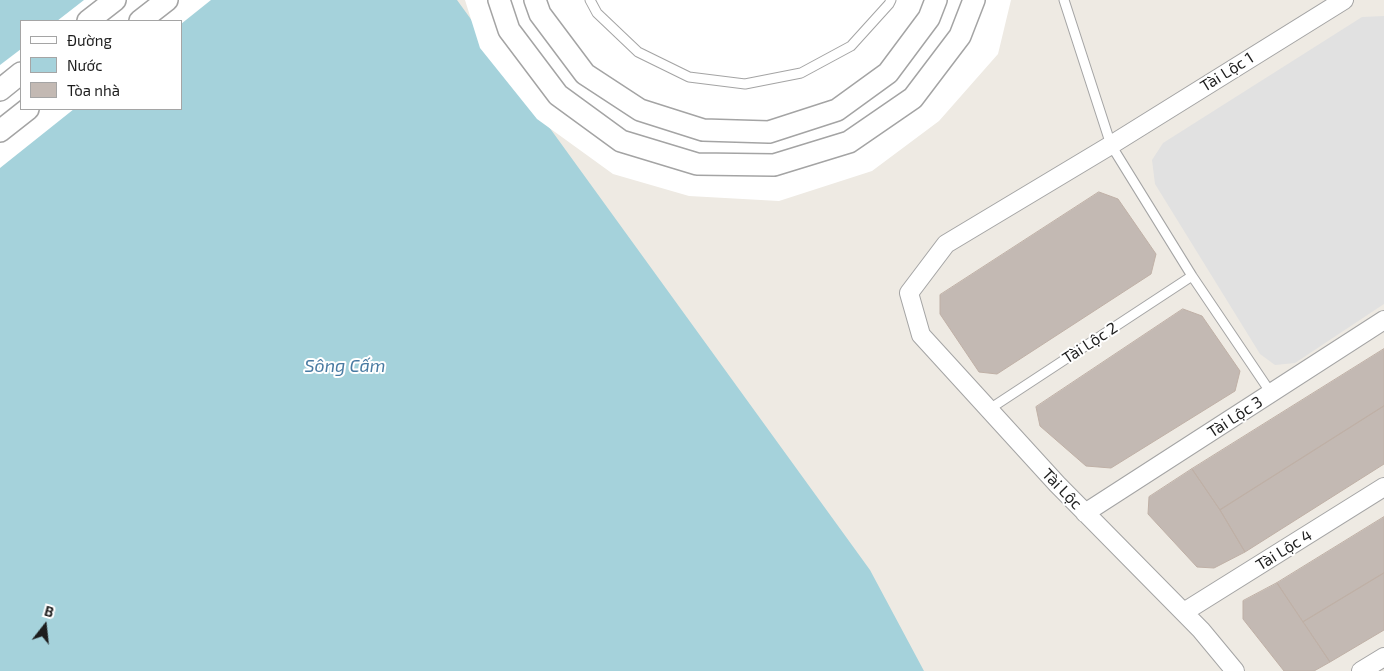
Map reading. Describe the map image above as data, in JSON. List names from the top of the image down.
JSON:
{
  "streets": {
    "street": [
      "Tài Lộc 1",
      "Tài Lộc 3",
      "Tài Lộc",
      "Tài Lộc 4"
    ],
    "lane": ["Tài Lộc 2"]
  },
  "crossings": [
    ["Tài Lộc 1", "Tài Lộc"],
    ["Tài Lộc 2", "Tài Lộc"],
    ["Tài Lộc 3", "Tài Lộc"],
    ["Tài Lộc", "Tài Lộc 4"]
  ],
  "water": ["Sông Cấm"],
  "legend": ["Đường", "Nước", "Tòa nhà"],
  "north": "top"
}
